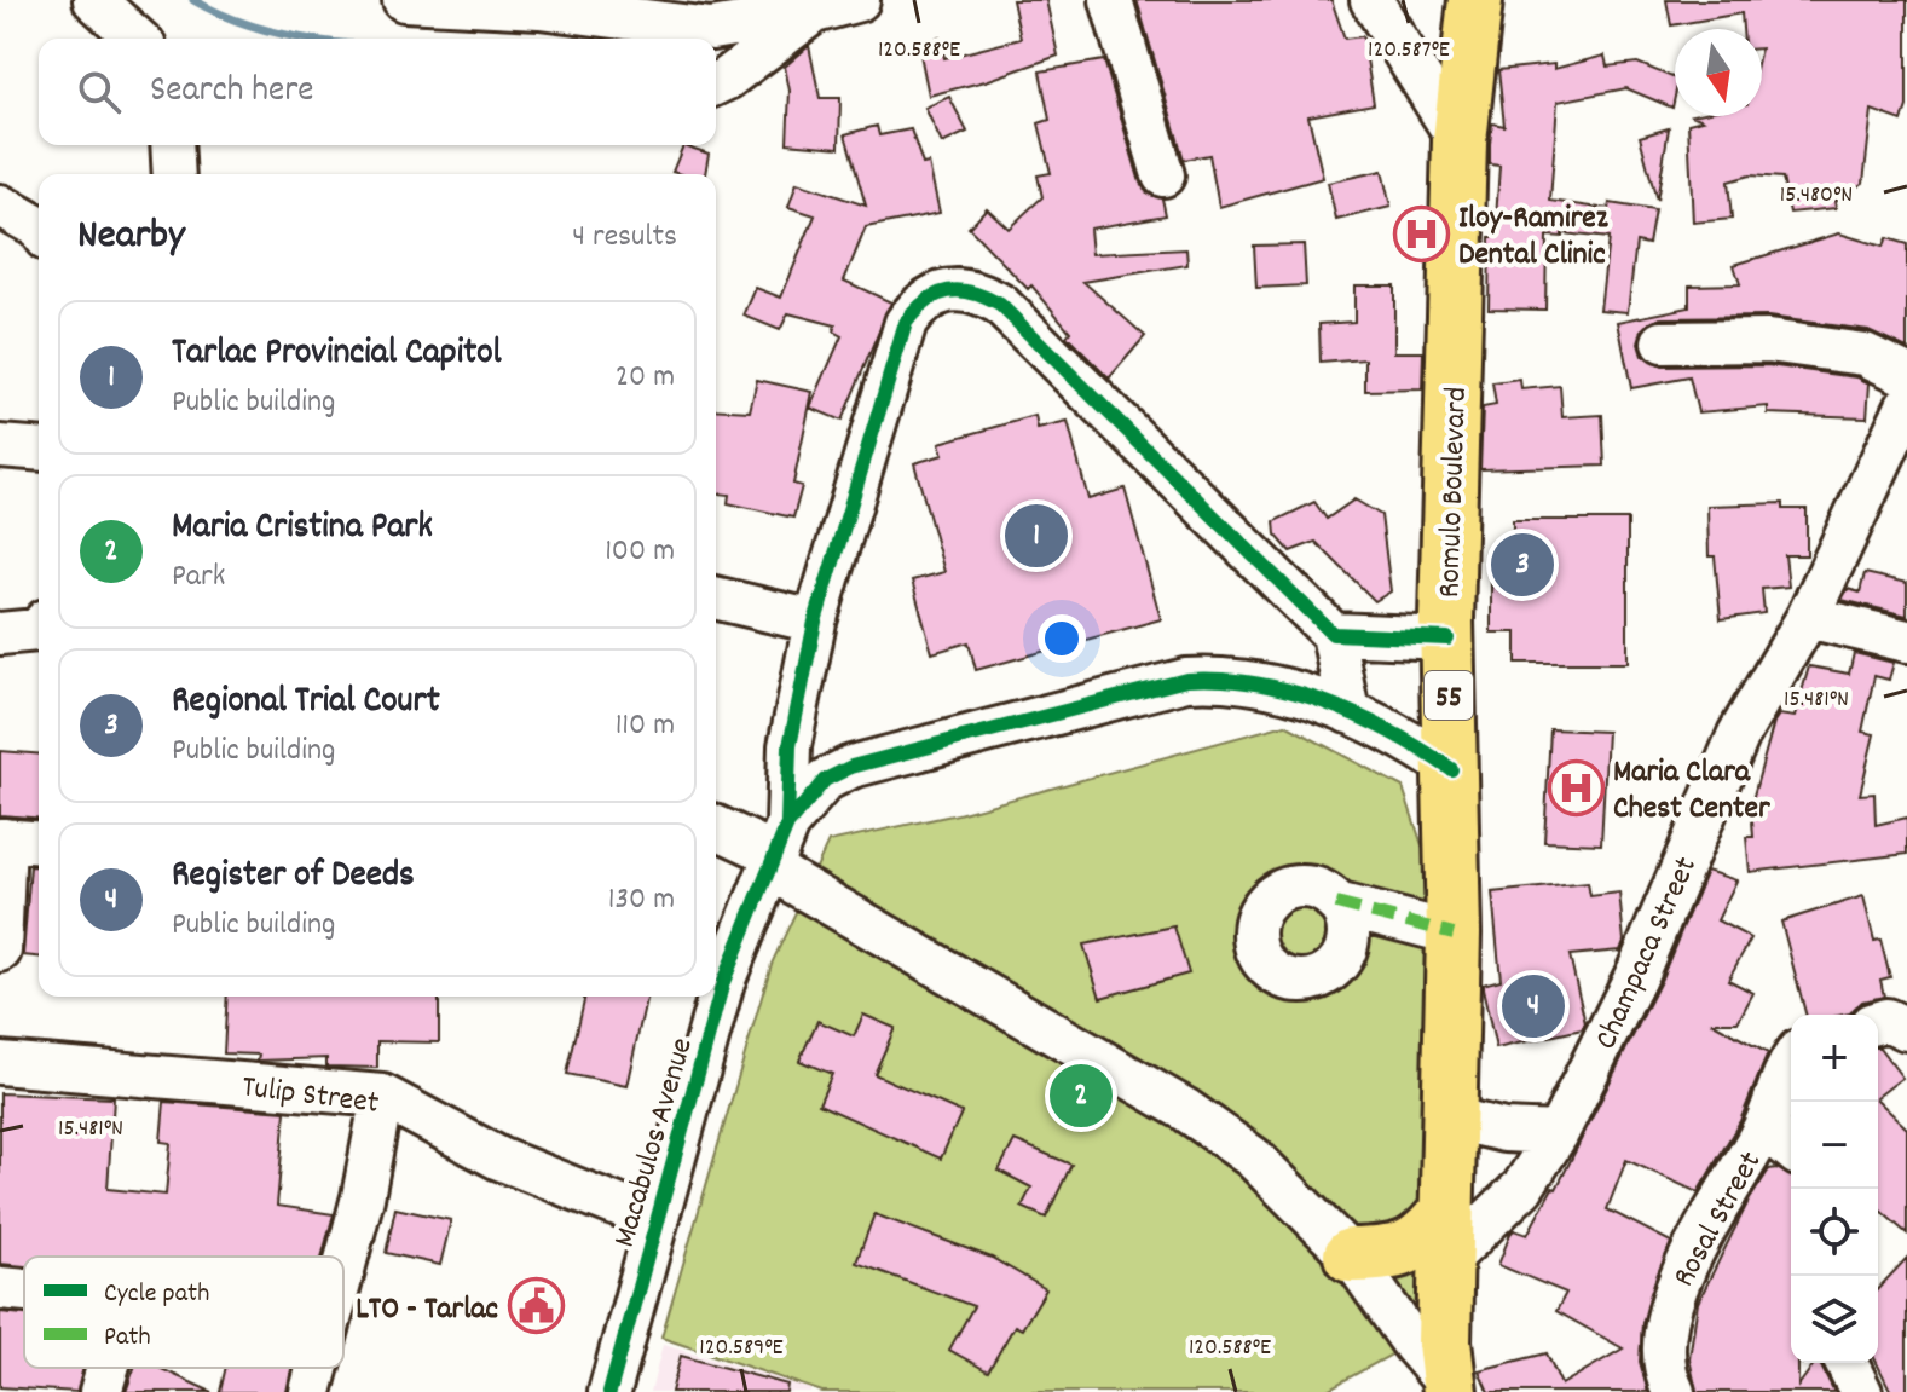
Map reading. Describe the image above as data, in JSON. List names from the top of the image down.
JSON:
{
  "streets": {
    "highway": ["Romulo Boulevard", "55"],
    "street": [
      "Champaca Street",
      "Tulip Street",
      "Macabulos Avenue",
      "Rosal Street"
    ]
  },
  "crossings": [
    ["Romulo Boulevard", "Champaca Street"],
    ["Tulip Street", "Macabulos Avenue"]
  ],
  "places": {
    "hospital": ["Iloy-Ramirez Dental Clinic", "Maria Clara Chest Center"],
    "public building": ["LTO - Tarlac"]
  },
  "legend": ["Cycle path", "Path"],
  "north": "bottom",
  "page": {
    "search": "Search here",
    "heading": ["Nearby", "4 results"],
    "list": [
      {
        "mark": "1",
        "name": "Tarlac Provincial Capitol",
        "note": "Public building",
        "value": "20 m"
      },
      {
        "mark": "2",
        "name": "Maria Cristina Park",
        "note": "Park",
        "value": "100 m"
      },
      {
        "mark": "3",
        "name": "Regional Trial Court",
        "note": "Public building",
        "value": "110 m"
      },
      {
        "mark": "4",
        "name": "Register of Deeds",
        "note": "Public building",
        "value": "130 m"
      }
    ],
    "pins": [
      "1",
      "3",
      "4",
      "2"
    ],
    "map_buttons": ["+", "−"]
  },
  "coordinates": [
    "120.588°E",
    "120.587°E",
    "15.480°N",
    "15.481°N",
    "120.589°E"
  ]
}
